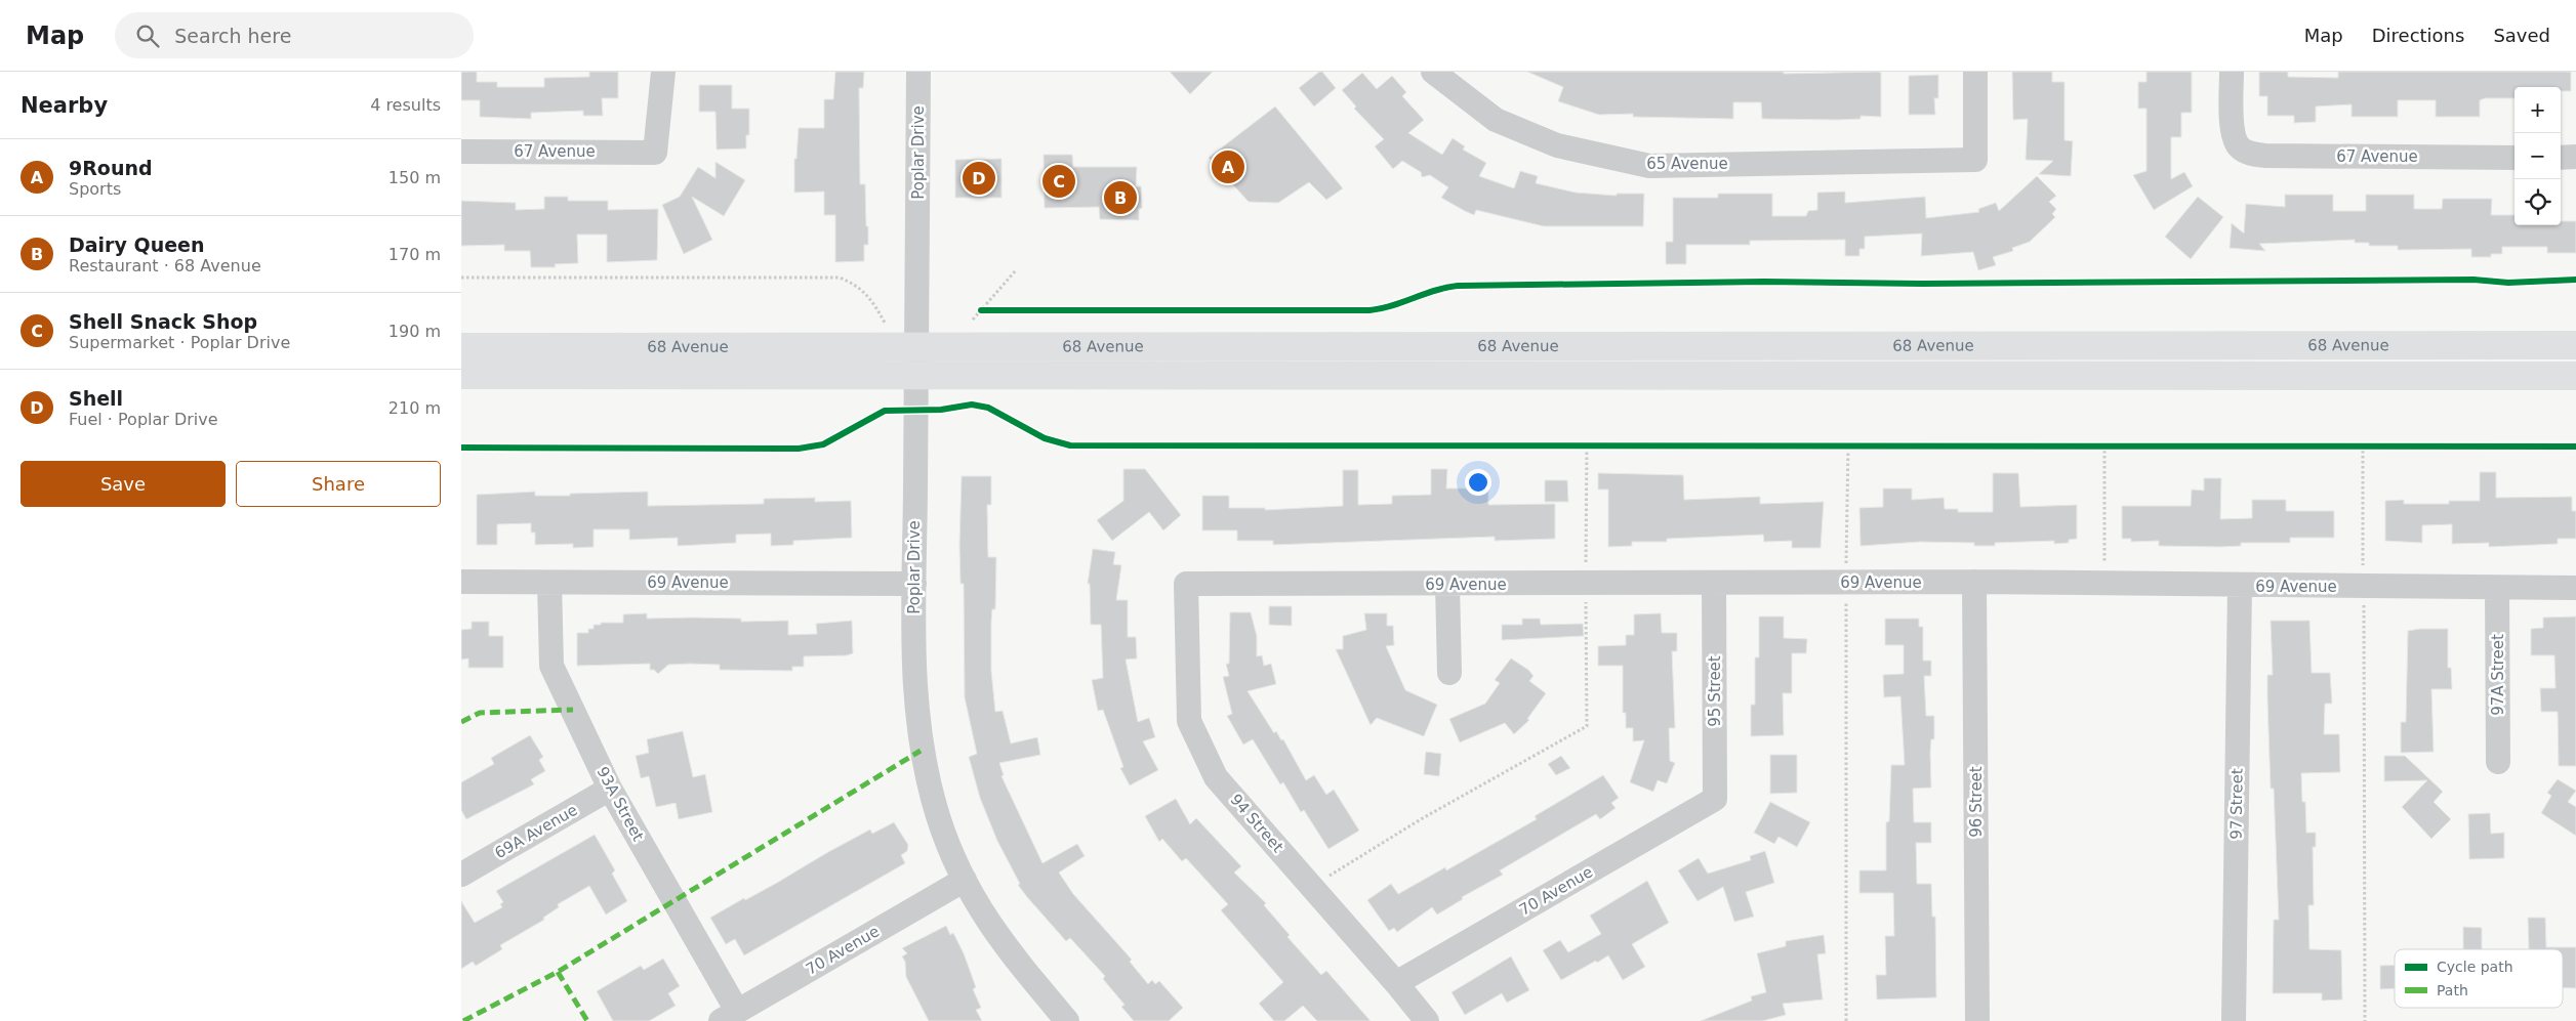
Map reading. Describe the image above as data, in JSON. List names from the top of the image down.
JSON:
{
  "streets": {
    "main road": ["68 Avenue"],
    "street": [
      "67 Avenue",
      "Poplar Drive",
      "65 Avenue",
      "69 Avenue",
      "97A Street",
      "95 Street",
      "96 Street",
      "93A Street",
      "97 Street",
      "94 Street",
      "69A Avenue",
      "70 Avenue"
    ]
  },
  "crossings": [
    ["Poplar Drive", "68 Avenue"],
    ["Poplar Drive", "69 Avenue"],
    ["Poplar Drive", "70 Avenue"],
    ["69 Avenue", "97A Street"],
    ["69 Avenue", "95 Street"],
    ["69 Avenue", "96 Street"],
    ["69 Avenue", "93A Street"],
    ["69 Avenue", "97 Street"],
    ["69 Avenue", "94 Street"],
    ["95 Street", "70 Avenue"],
    ["93A Street", "69A Avenue"],
    ["93A Street", "70 Avenue"],
    ["94 Street", "70 Avenue"]
  ],
  "legend": ["Cycle path", "Path"],
  "page": {
    "header": "Map",
    "search": "Search here",
    "nav": ["Map", "Directions", "Saved"],
    "heading": ["Nearby", "4 results"],
    "map_buttons": ["+", "−"],
    "list": [
      {
        "mark": "A",
        "name": "9Round",
        "note": "Sports",
        "value": "150 m"
      },
      {
        "mark": "B",
        "name": "Dairy Queen",
        "note": "Restaurant · 68 Avenue",
        "value": "170 m"
      },
      {
        "mark": "C",
        "name": "Shell Snack Shop",
        "note": "Supermarket · Poplar Drive",
        "value": "190 m"
      },
      {
        "mark": "D",
        "name": "Shell",
        "note": "Fuel · Poplar Drive",
        "value": "210 m"
      }
    ],
    "pins": [
      "A",
      "D",
      "C",
      "B"
    ],
    "buttons": ["Save", "Share"]
  }
}
